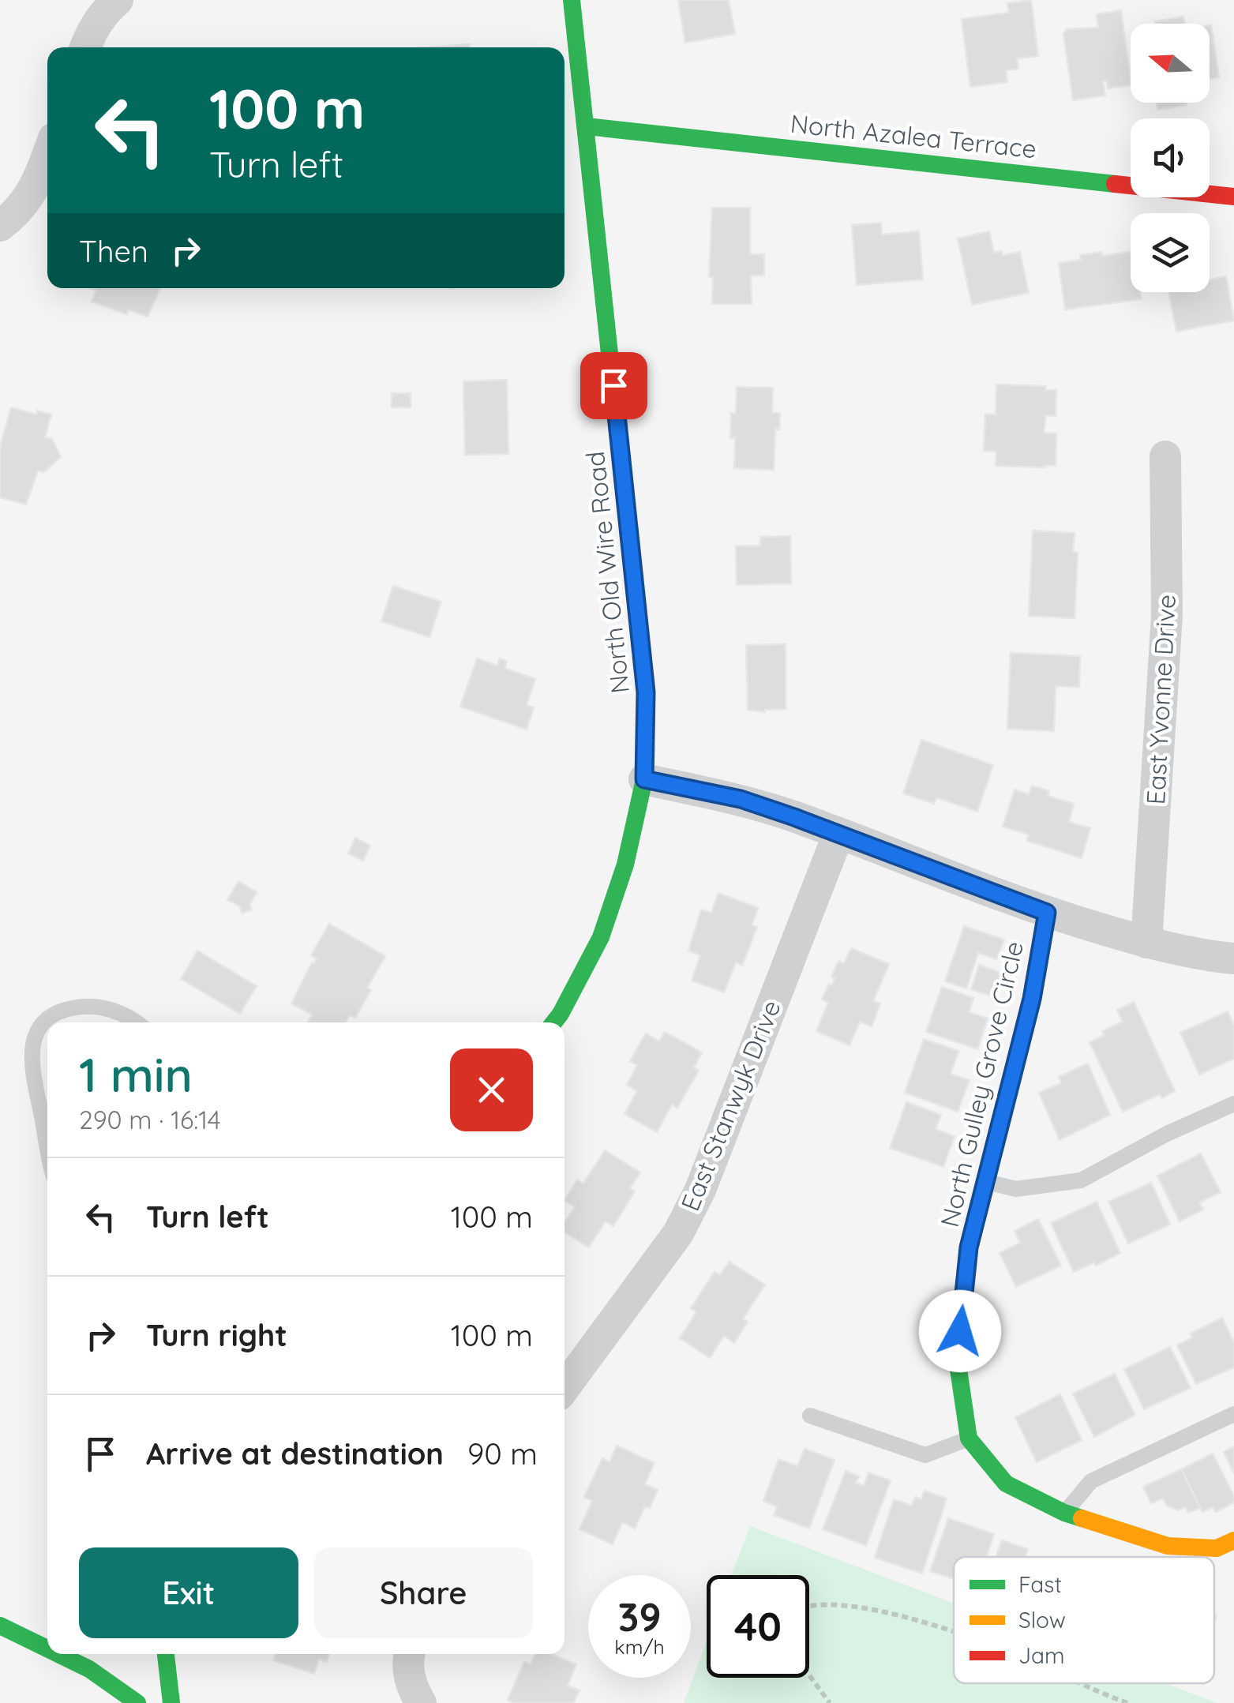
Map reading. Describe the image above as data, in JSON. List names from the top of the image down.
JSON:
{
  "streets": {
    "street": [
      "North Azalea Terrace",
      "North Old Wire Road",
      "East Yvonne Drive",
      "North Gulley Grove Circle",
      "East Stanwyk Drive"
    ]
  },
  "crossings": [
    ["North Azalea Terrace", "North Old Wire Road"]
  ],
  "legend": ["Fast", "Slow", "Jam"],
  "north": "left",
  "page": {
    "turn": ["100 m", "Turn left"],
    "then": "Then",
    "heading": ["1 min", "290 m · 16:14"],
    "list": [
      {
        "name": "Turn left",
        "value": "100 m"
      },
      {
        "name": "Turn right",
        "value": "100 m"
      },
      {
        "name": "Arrive at destination",
        "value": "90 m"
      }
    ],
    "buttons": ["Exit", "Share"],
    "speed": "39 km/h",
    "limit": "40"
  }
}
